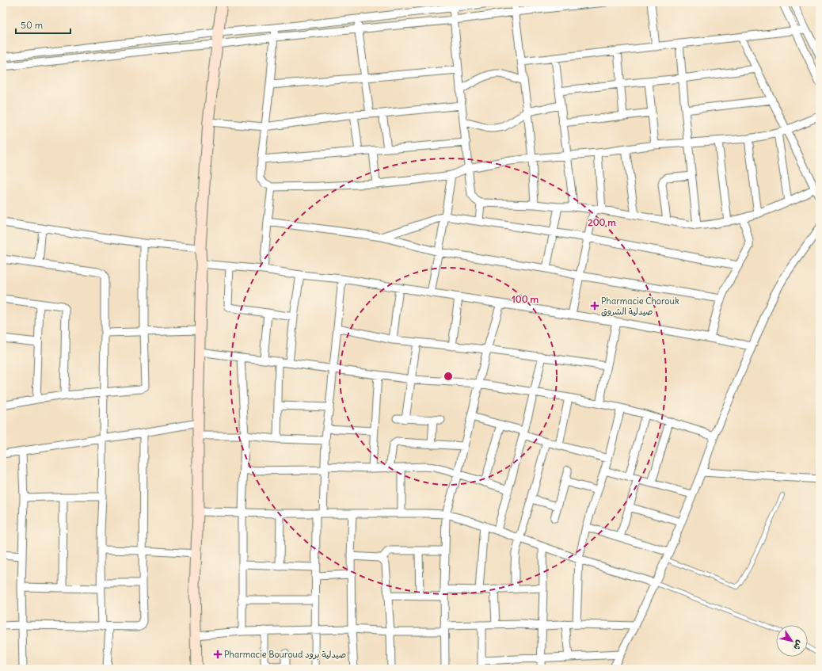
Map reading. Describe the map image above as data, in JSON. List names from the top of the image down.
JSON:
{
  "places": {
    "health": ["Pharmacie Chorouk صيدلية الشروق", "Pharmacie Bouroud صيدلية برود"]
  },
  "scale_bar": "50 m",
  "north": "bottom right",
  "rings": ["200 m", "100 m"]
}
